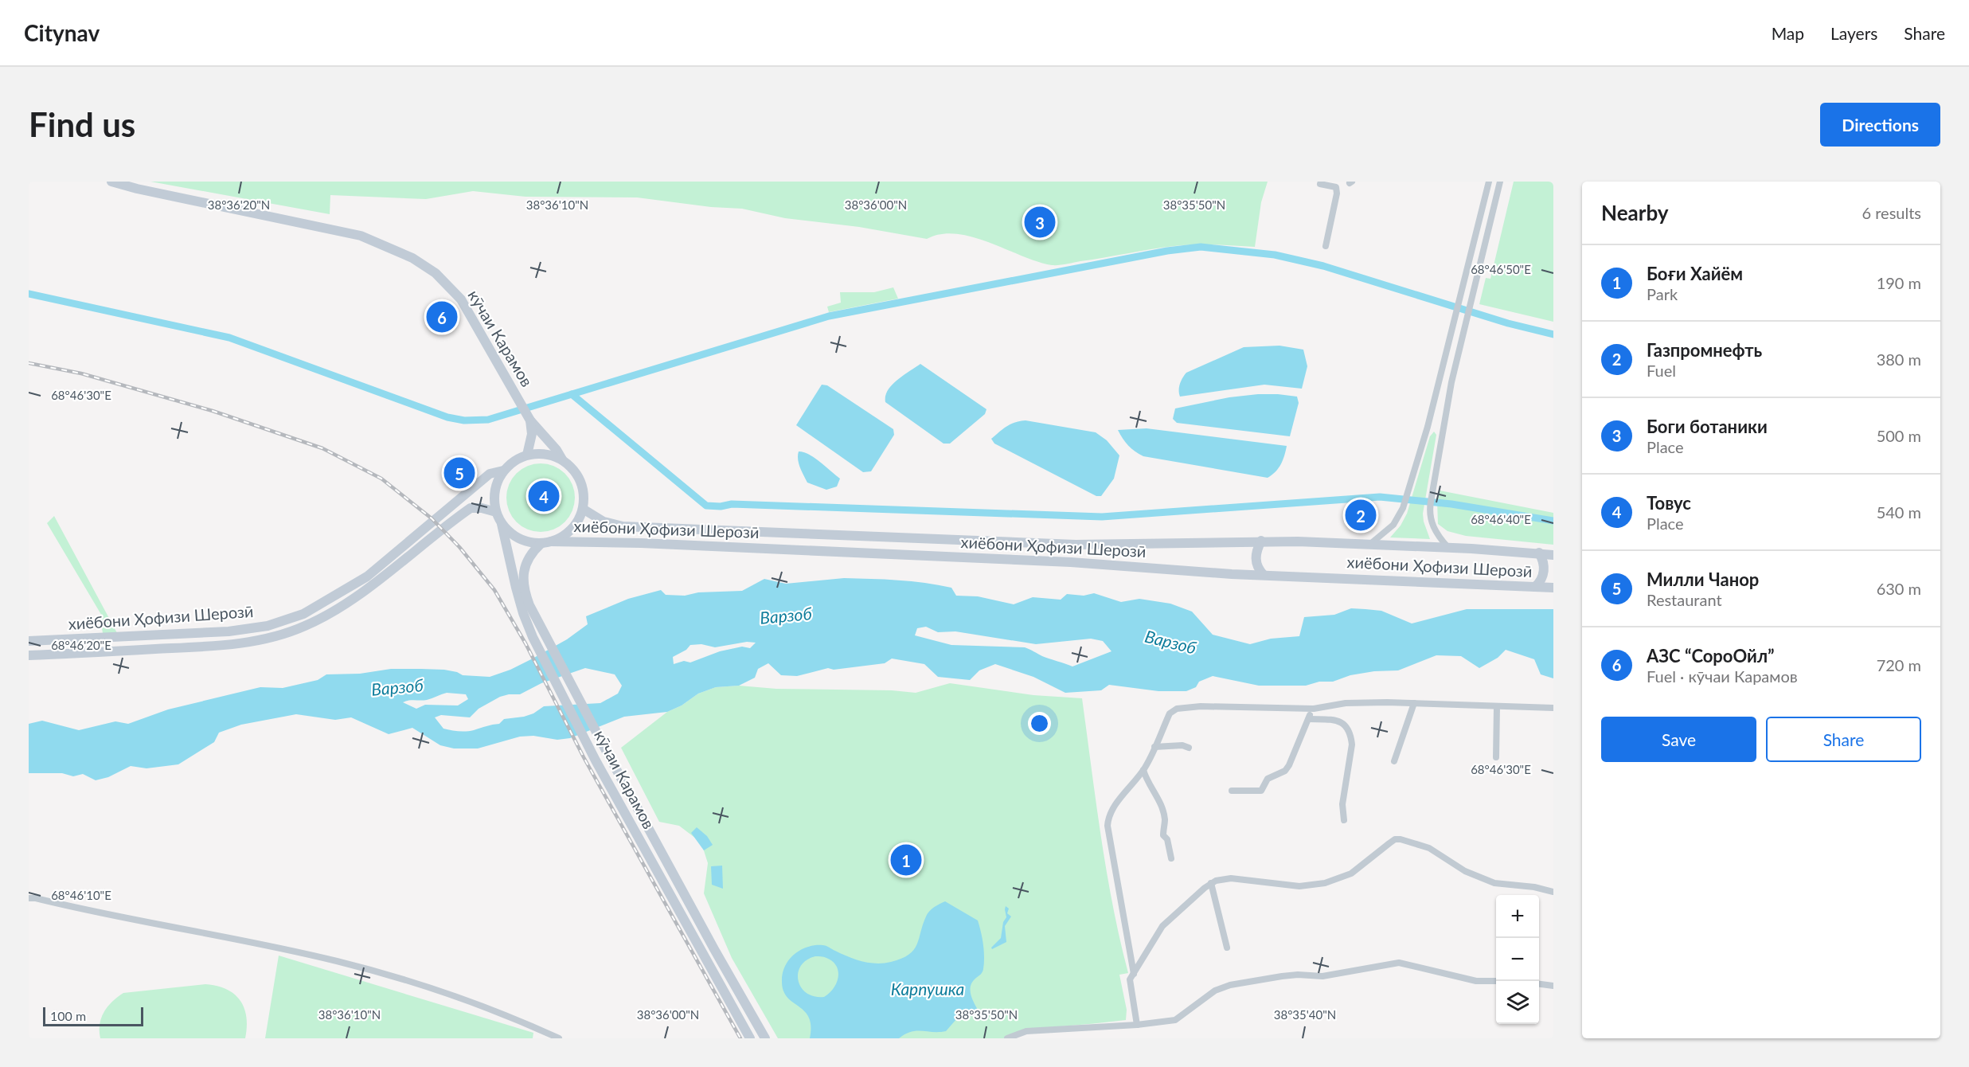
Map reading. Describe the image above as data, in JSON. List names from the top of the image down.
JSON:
{
  "streets": {
    "main road": ["кӯчаи Карамов", "хиёбони Ҳофизи Шерозӣ"]
  },
  "crossings": [
    ["кӯчаи Карамов", "хиёбони Ҳофизи Шерозӣ"]
  ],
  "water": ["Варзоб", "Карпушка"],
  "scale_bar": "100 m",
  "page": {
    "header": "Citynav",
    "nav": ["Map", "Layers", "Share"],
    "buttons": [
      "Directions",
      ["Save", "Share"]
    ],
    "title": "Find us",
    "heading": ["Nearby", "6 results"],
    "pins": [
      "3",
      "6",
      "5",
      "4",
      "2",
      "1"
    ],
    "list": [
      {
        "mark": "1",
        "name": "Боғи Хайём",
        "note": "Park",
        "value": "190 m"
      },
      {
        "mark": "2",
        "name": "Газпромнефть",
        "note": "Fuel",
        "value": "380 m"
      },
      {
        "mark": "3",
        "name": "Боги ботаники",
        "note": "Place",
        "value": "500 m"
      },
      {
        "mark": "4",
        "name": "Товус",
        "note": "Place",
        "value": "540 m"
      },
      {
        "mark": "5",
        "name": "Милли Чанор",
        "note": "Restaurant",
        "value": "630 m"
      },
      {
        "mark": "6",
        "name": "АЗС “СороОйл”",
        "note": "Fuel · кӯчаи Карамов",
        "value": "720 m"
      }
    ],
    "map_buttons": ["+", "−"],
    "scale": "100 m"
  },
  "coordinates": [
    "38°36'20\"N",
    "38°36'10\"N",
    "38°36'00\"N",
    "38°35'50\"N",
    "68°46'50\"E",
    "68°46'30\"E",
    "68°46'40\"E",
    "68°46'20\"E",
    "68°46'10\"E",
    "38°35'40\"N"
  ]
}
